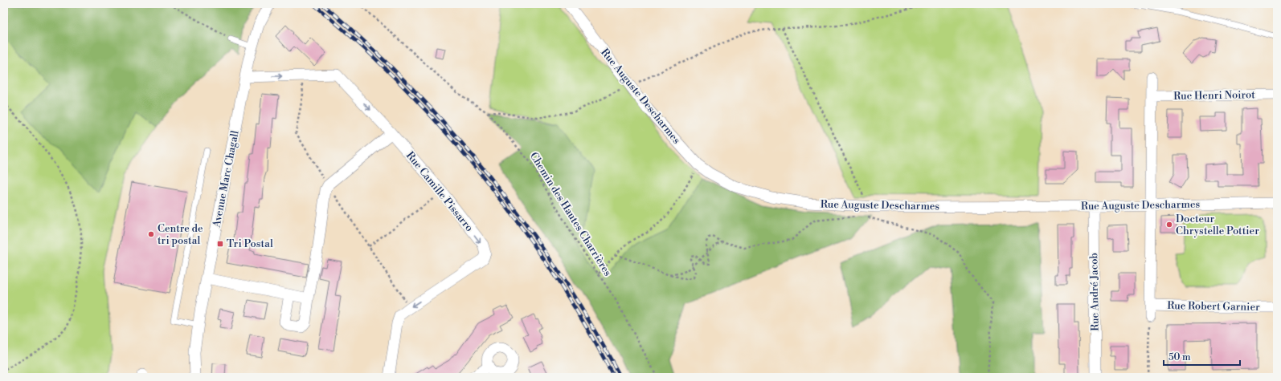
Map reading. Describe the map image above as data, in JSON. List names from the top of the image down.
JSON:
{
  "streets": {
    "street": [
      "Rue Henri Noirot",
      "Rue Auguste Descharmes",
      "Avenue Marc Chagall",
      "Rue Camille Pissarro",
      "Rue André Jacob",
      "Rue Robert Garnier"
    ],
    "path": ["Chemin des Hautes Charrières"]
  },
  "crossings": [
    ["Rue Auguste Descharmes", "Rue André Jacob"],
    ["Avenue Marc Chagall", "Rue Camille Pissarro"]
  ],
  "places": {
    "other": ["Docteur Chrystelle Pottier", "Centre de tri postal"],
    "transit": ["Tri Postal"]
  },
  "scale_bar": "50 m"
}
